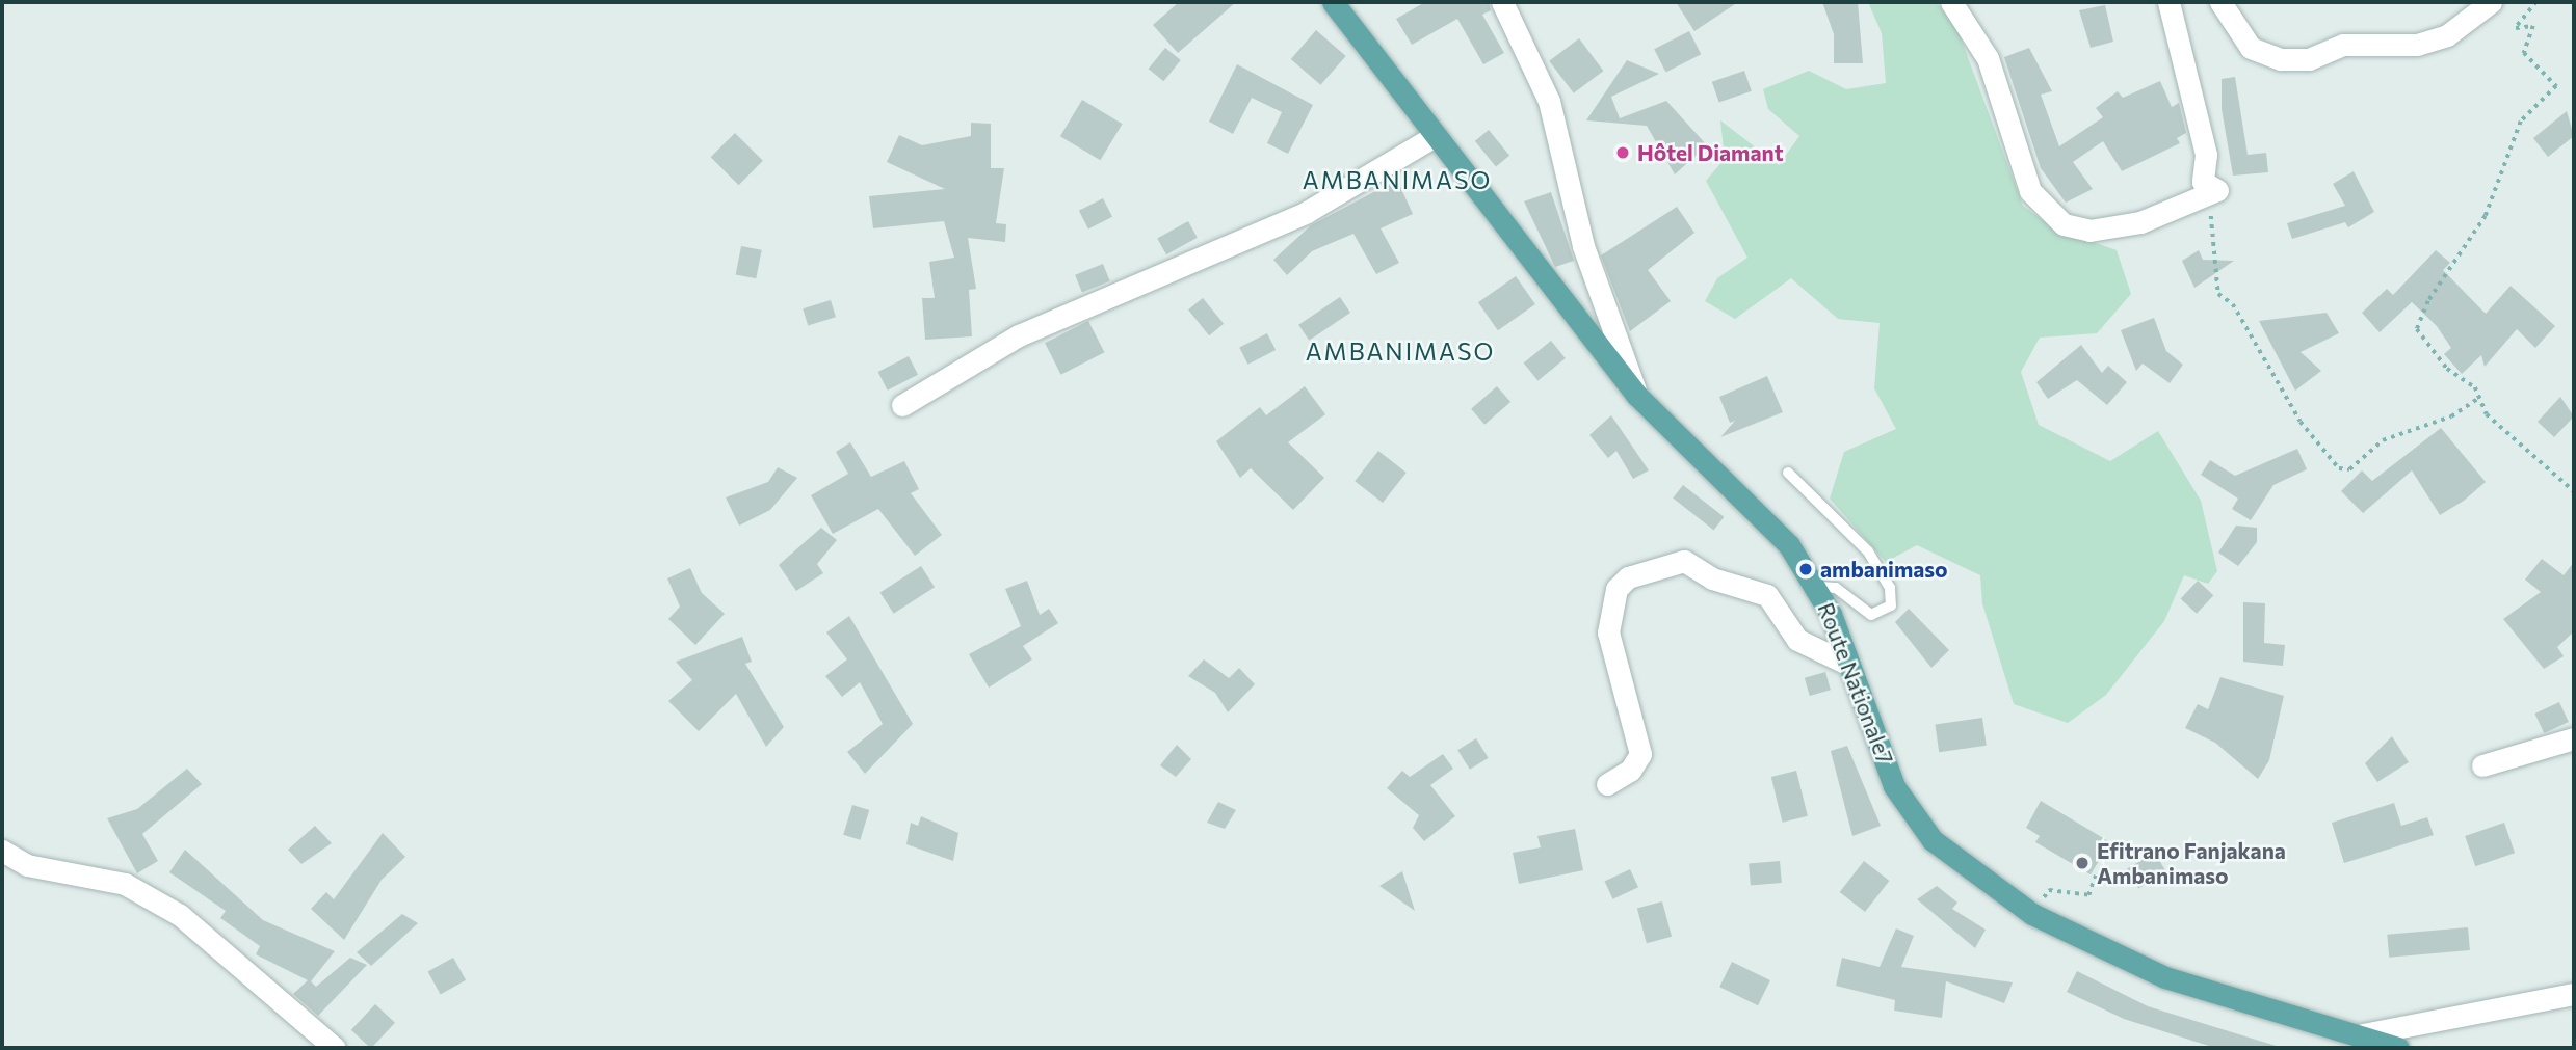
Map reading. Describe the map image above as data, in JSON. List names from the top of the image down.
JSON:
{
  "streets": {
    "main road": ["Route Nationale7"]
  },
  "districts": ["AMBANIMASO", "AMBANIMASO"],
  "places": ["Hôtel Diamant", "ambanimaso", "Efitrano Fanjakana Ambanimaso"]
}
